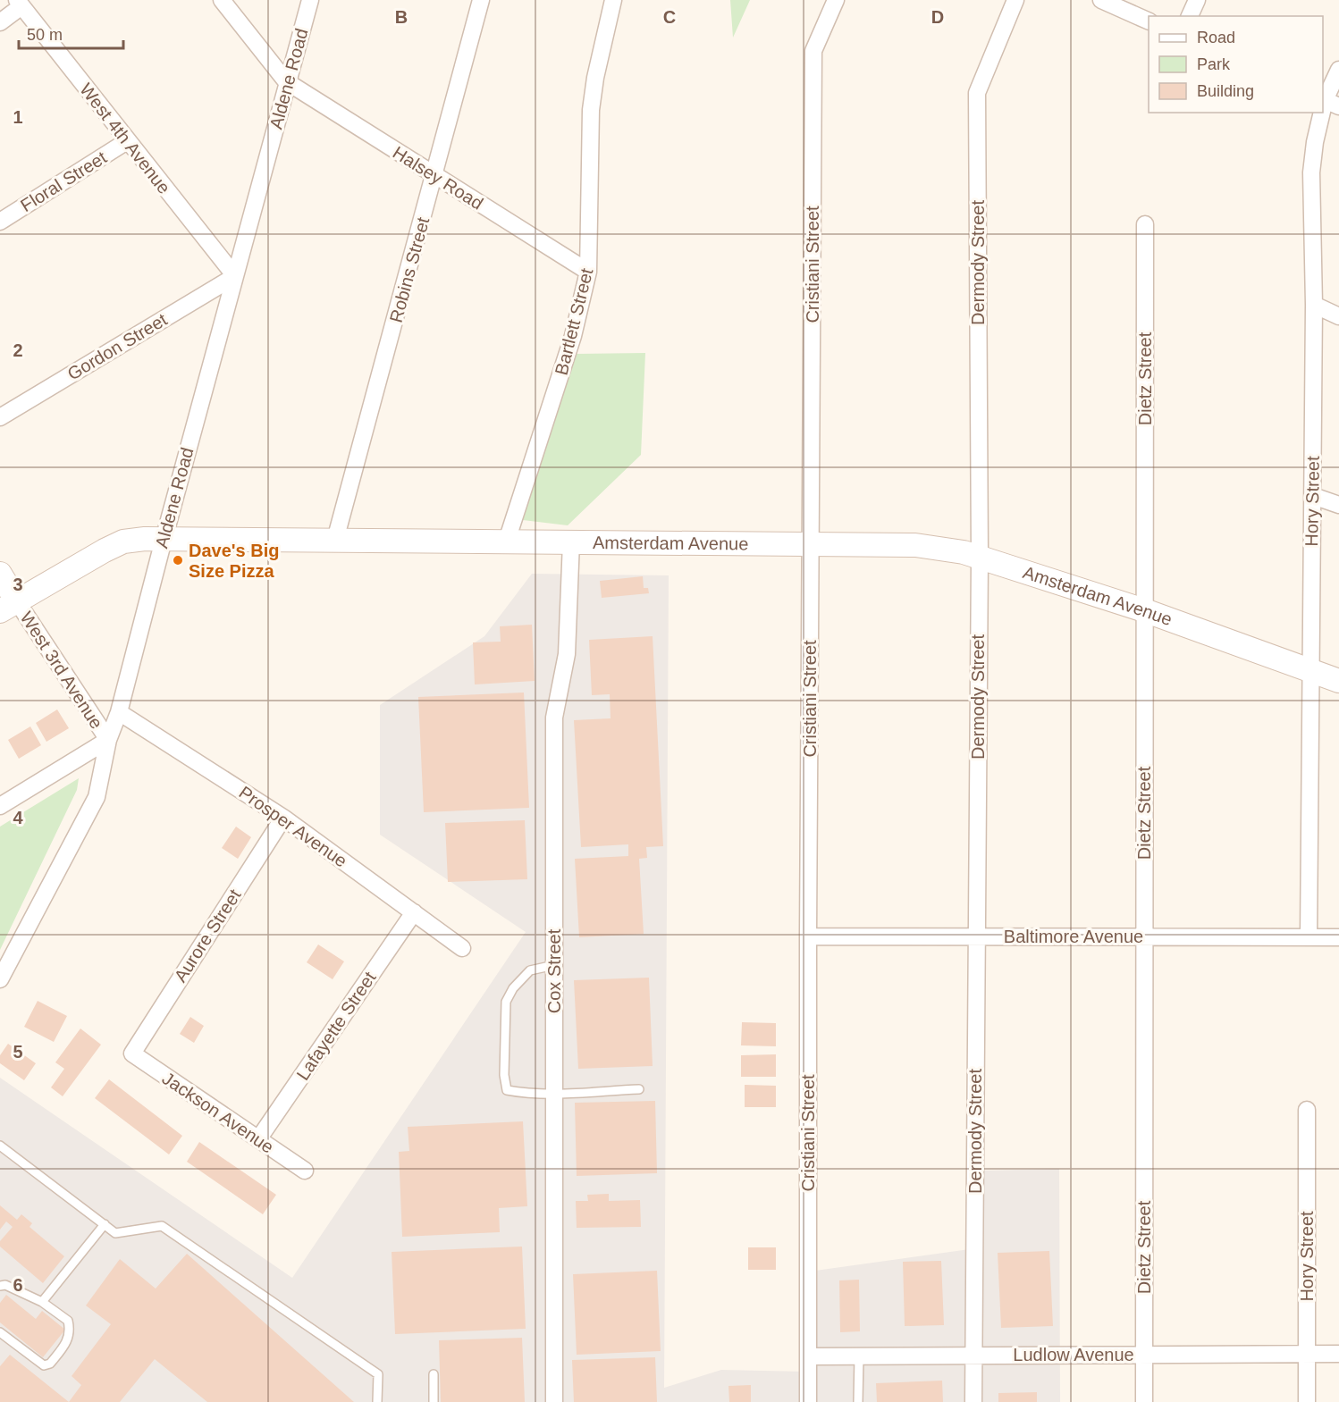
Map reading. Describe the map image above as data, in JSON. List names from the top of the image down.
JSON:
{
  "streets": {
    "main road": ["Amsterdam Avenue", "West 3rd Avenue"],
    "street": [
      "Aldene Road",
      "West 4th Avenue",
      "Halsey Road",
      "Floral Street",
      "Dermody Street",
      "Cristiani Street",
      "Robins Street",
      "Bartlett Street",
      "Gordon Street",
      "Dietz Street",
      "Hory Street",
      "Prosper Avenue",
      "Aurore Street",
      "Baltimore Avenue",
      "Cox Street",
      "Lafayette Street",
      "Jackson Avenue",
      "Ludlow Avenue"
    ]
  },
  "crossings": [
    ["Aldene Road", "West 4th Avenue"],
    ["Aldene Road", "Halsey Road"],
    ["Aldene Road", "Gordon Street"],
    ["Aldene Road", "Amsterdam Avenue"],
    ["Aldene Road", "West 3rd Avenue"],
    ["Aldene Road", "Prosper Avenue"],
    ["West 4th Avenue", "Floral Street"],
    ["West 4th Avenue", "Gordon Street"],
    ["Halsey Road", "Robins Street"],
    ["Halsey Road", "Bartlett Street"],
    ["Dermody Street", "Amsterdam Avenue"],
    ["Dermody Street", "Baltimore Avenue"],
    ["Dermody Street", "Ludlow Avenue"],
    ["Cristiani Street", "Amsterdam Avenue"],
    ["Cristiani Street", "Baltimore Avenue"],
    ["Cristiani Street", "Ludlow Avenue"],
    ["Robins Street", "Amsterdam Avenue"],
    ["Bartlett Street", "Amsterdam Avenue"],
    ["Dietz Street", "Amsterdam Avenue"],
    ["Dietz Street", "Baltimore Avenue"],
    ["Dietz Street", "Ludlow Avenue"],
    ["Hory Street", "Amsterdam Avenue"],
    ["Hory Street", "Baltimore Avenue"],
    ["Hory Street", "Ludlow Avenue"],
    ["Amsterdam Avenue", "West 3rd Avenue"],
    ["Amsterdam Avenue", "Cox Street"],
    ["Prosper Avenue", "Aurore Street"],
    ["Prosper Avenue", "Lafayette Street"],
    ["Aurore Street", "Jackson Avenue"],
    ["Lafayette Street", "Jackson Avenue"]
  ],
  "places": ["Dave's Big Size Pizza"],
  "legend": ["Road", "Park", "Building"],
  "scale_bar": "50 m",
  "grid": {
    "columns": ["B", "C", "D"],
    "rows": [
      "1",
      "2",
      "3",
      "4",
      "5",
      "6"
    ]
  }
}
